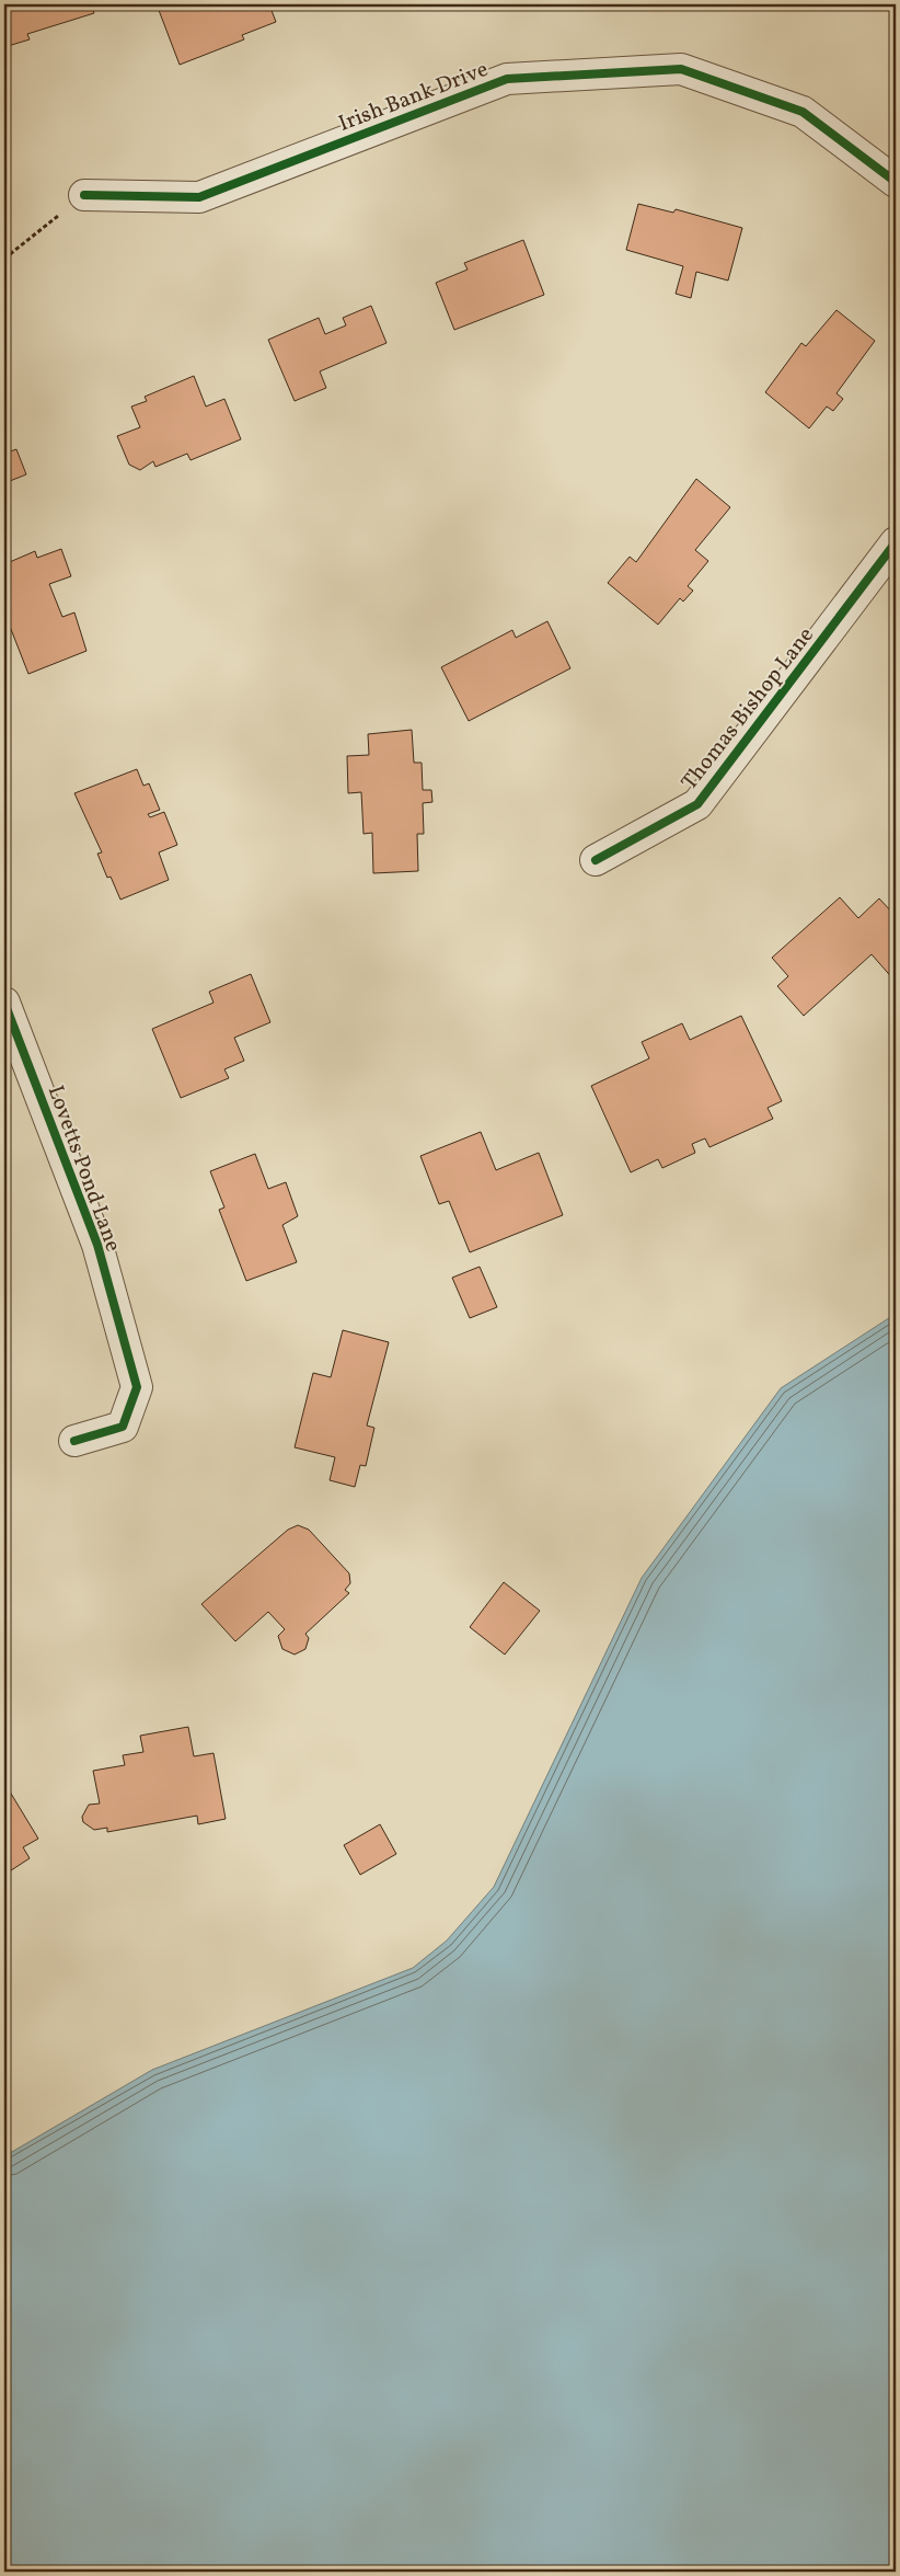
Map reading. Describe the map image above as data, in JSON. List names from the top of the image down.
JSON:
{
  "streets": {
    "street": ["Irish Bank Drive", "Thomas Bishop Lane", "Lovetts Pond Lane"]
  }
}
